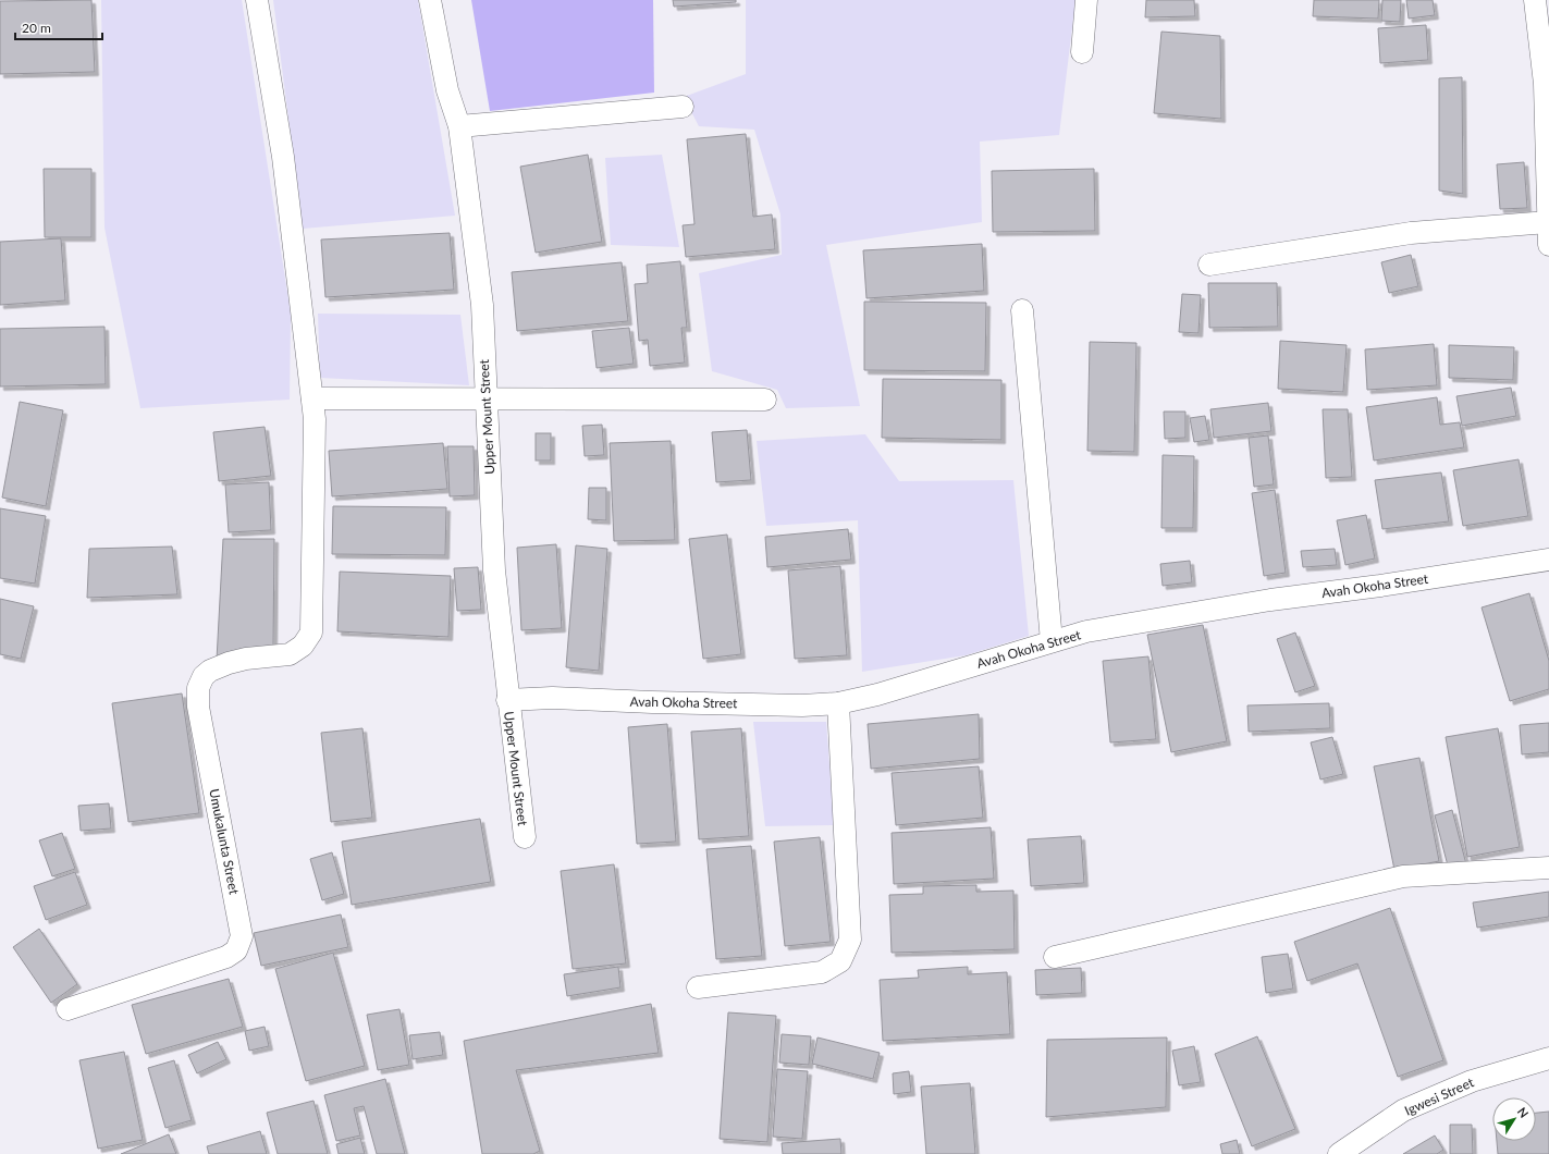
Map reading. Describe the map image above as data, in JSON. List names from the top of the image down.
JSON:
{
  "streets": {
    "street": [
      "Upper Mount Street",
      "Avah Okoha Street",
      "Umukalunta Street",
      "Igwesi Street"
    ]
  },
  "crossings": [
    ["Upper Mount Street", "Avah Okoha Street"]
  ],
  "scale_bar": "20 m",
  "north": "top right"
}
